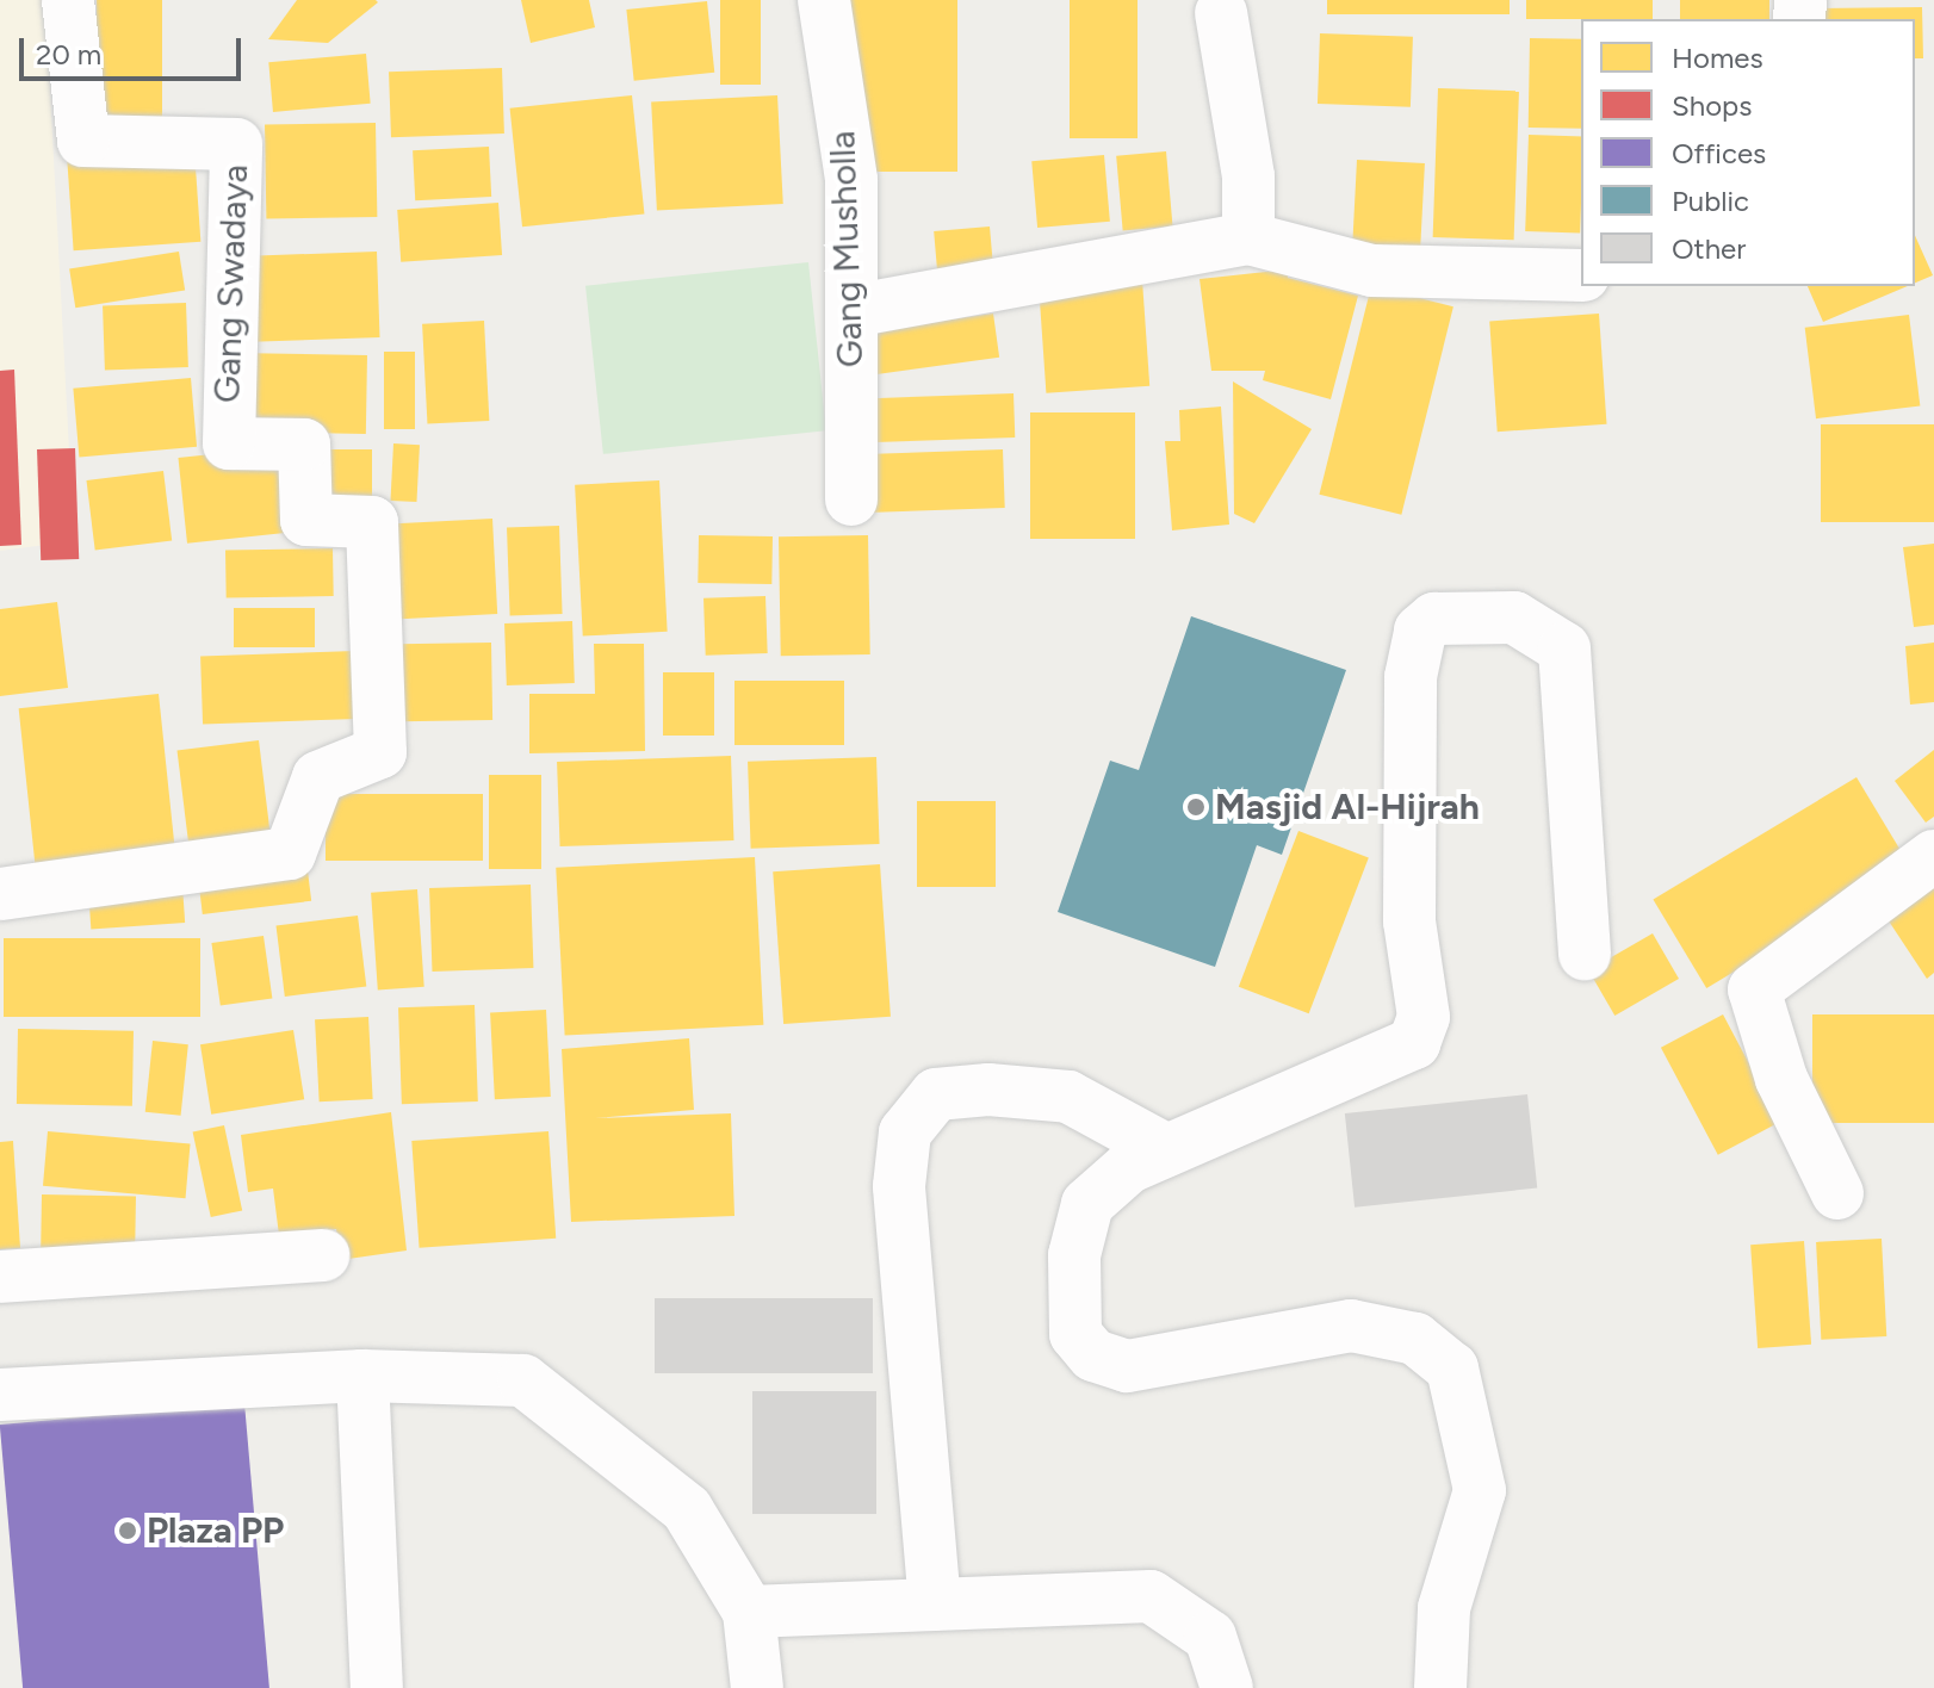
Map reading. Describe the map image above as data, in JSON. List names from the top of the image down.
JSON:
{
  "streets": {
    "street": ["Gang Musholla", "Gang Swadaya"]
  },
  "places": ["Masjid Al-Hijrah", "Plaza PP"],
  "legend": [
    "Homes",
    "Shops",
    "Offices",
    "Public",
    "Other"
  ],
  "scale_bar": "20 m"
}
